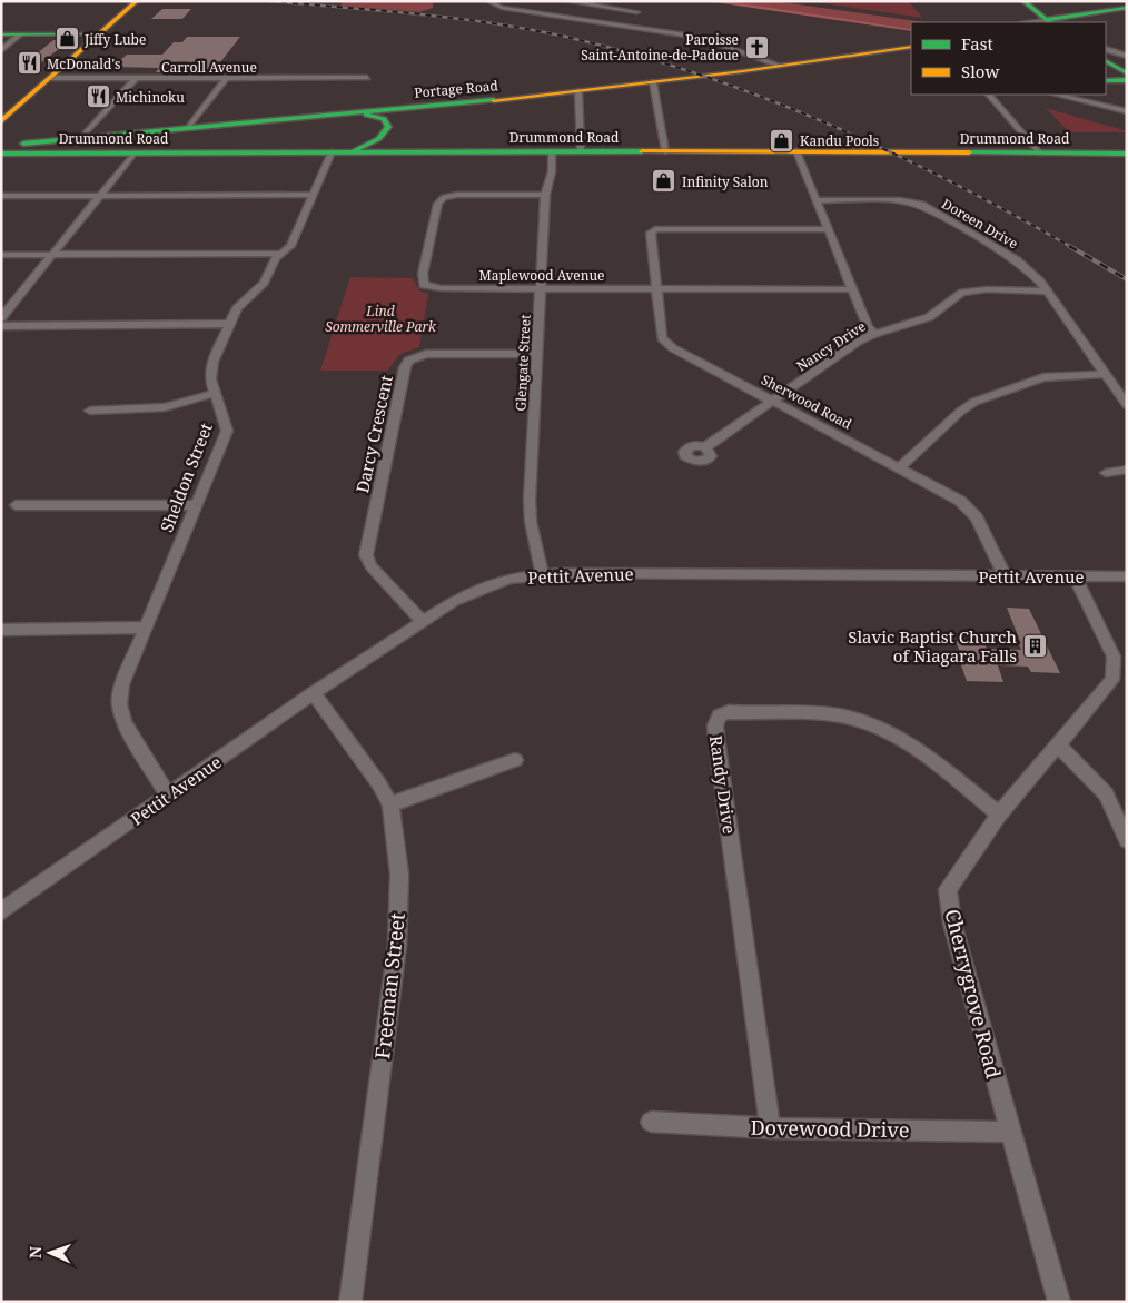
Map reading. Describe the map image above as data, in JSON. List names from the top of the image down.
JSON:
{
  "streets": {
    "main road": ["Portage Road", "Drummond Road"],
    "street": [
      "Carroll Avenue",
      "Doreen Drive",
      "Maplewood Avenue",
      "Nancy Drive",
      "Glengate Street",
      "Sherwood Road",
      "Darcy Crescent",
      "Sheldon Street",
      "Pettit Avenue",
      "Randy Drive",
      "Freeman Street",
      "Cherrygrove Road",
      "Dovewood Drive"
    ]
  },
  "crossings": [
    ["Drummond Road", "Glengate Street"],
    ["Drummond Road", "Sheldon Street"],
    ["Doreen Drive", "Nancy Drive"],
    ["Maplewood Avenue", "Glengate Street"],
    ["Maplewood Avenue", "Sherwood Road"],
    ["Nancy Drive", "Sherwood Road"],
    ["Glengate Street", "Darcy Crescent"],
    ["Glengate Street", "Pettit Avenue"],
    ["Sherwood Road", "Pettit Avenue"],
    ["Darcy Crescent", "Pettit Avenue"],
    ["Sheldon Street", "Pettit Avenue"],
    ["Pettit Avenue", "Freeman Street"],
    ["Pettit Avenue", "Cherrygrove Road"],
    ["Randy Drive", "Cherrygrove Road"],
    ["Randy Drive", "Dovewood Drive"],
    ["Cherrygrove Road", "Dovewood Drive"]
  ],
  "parks": ["Lind Sommerville Park"],
  "places": {
    "shop": ["Jiffy Lube", "Kandu Pools", "Infinity Salon"],
    "church": ["Paroisse Saint-Antoine-de-Padoue"],
    "restaurant": ["McDonald's", "Michinoku"],
    "building": ["Slavic Baptist Church of Niagara Falls"]
  },
  "legend": ["Fast", "Slow"],
  "north": "left"
}
